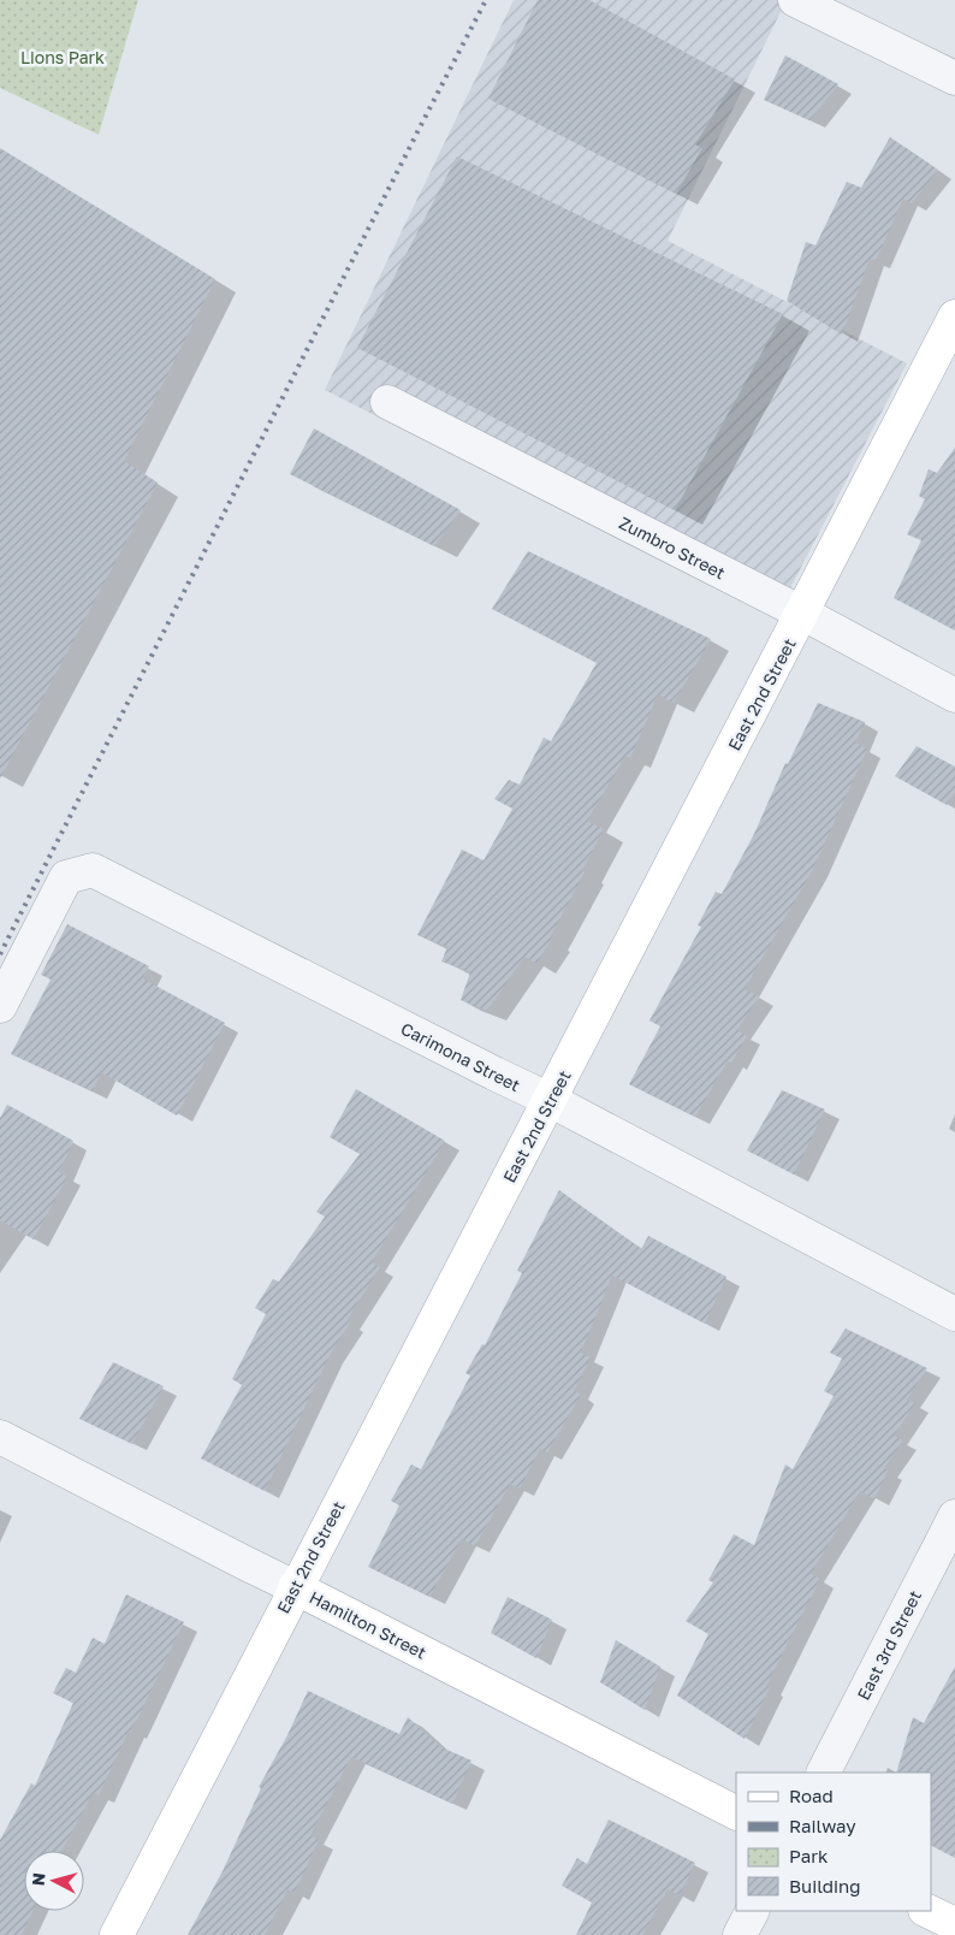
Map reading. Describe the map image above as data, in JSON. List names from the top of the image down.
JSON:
{
  "streets": {
    "street": [
      "Zumbro Street",
      "East 2nd Street",
      "Carimona Street",
      "Hamilton Street",
      "East 3rd Street"
    ]
  },
  "crossings": [
    ["Zumbro Street", "East 2nd Street"],
    ["East 2nd Street", "Carimona Street"],
    ["East 2nd Street", "Hamilton Street"]
  ],
  "parks": ["Lions Park"],
  "legend": [
    "Road",
    "Railway",
    "Park",
    "Building"
  ],
  "north": "left"
}
